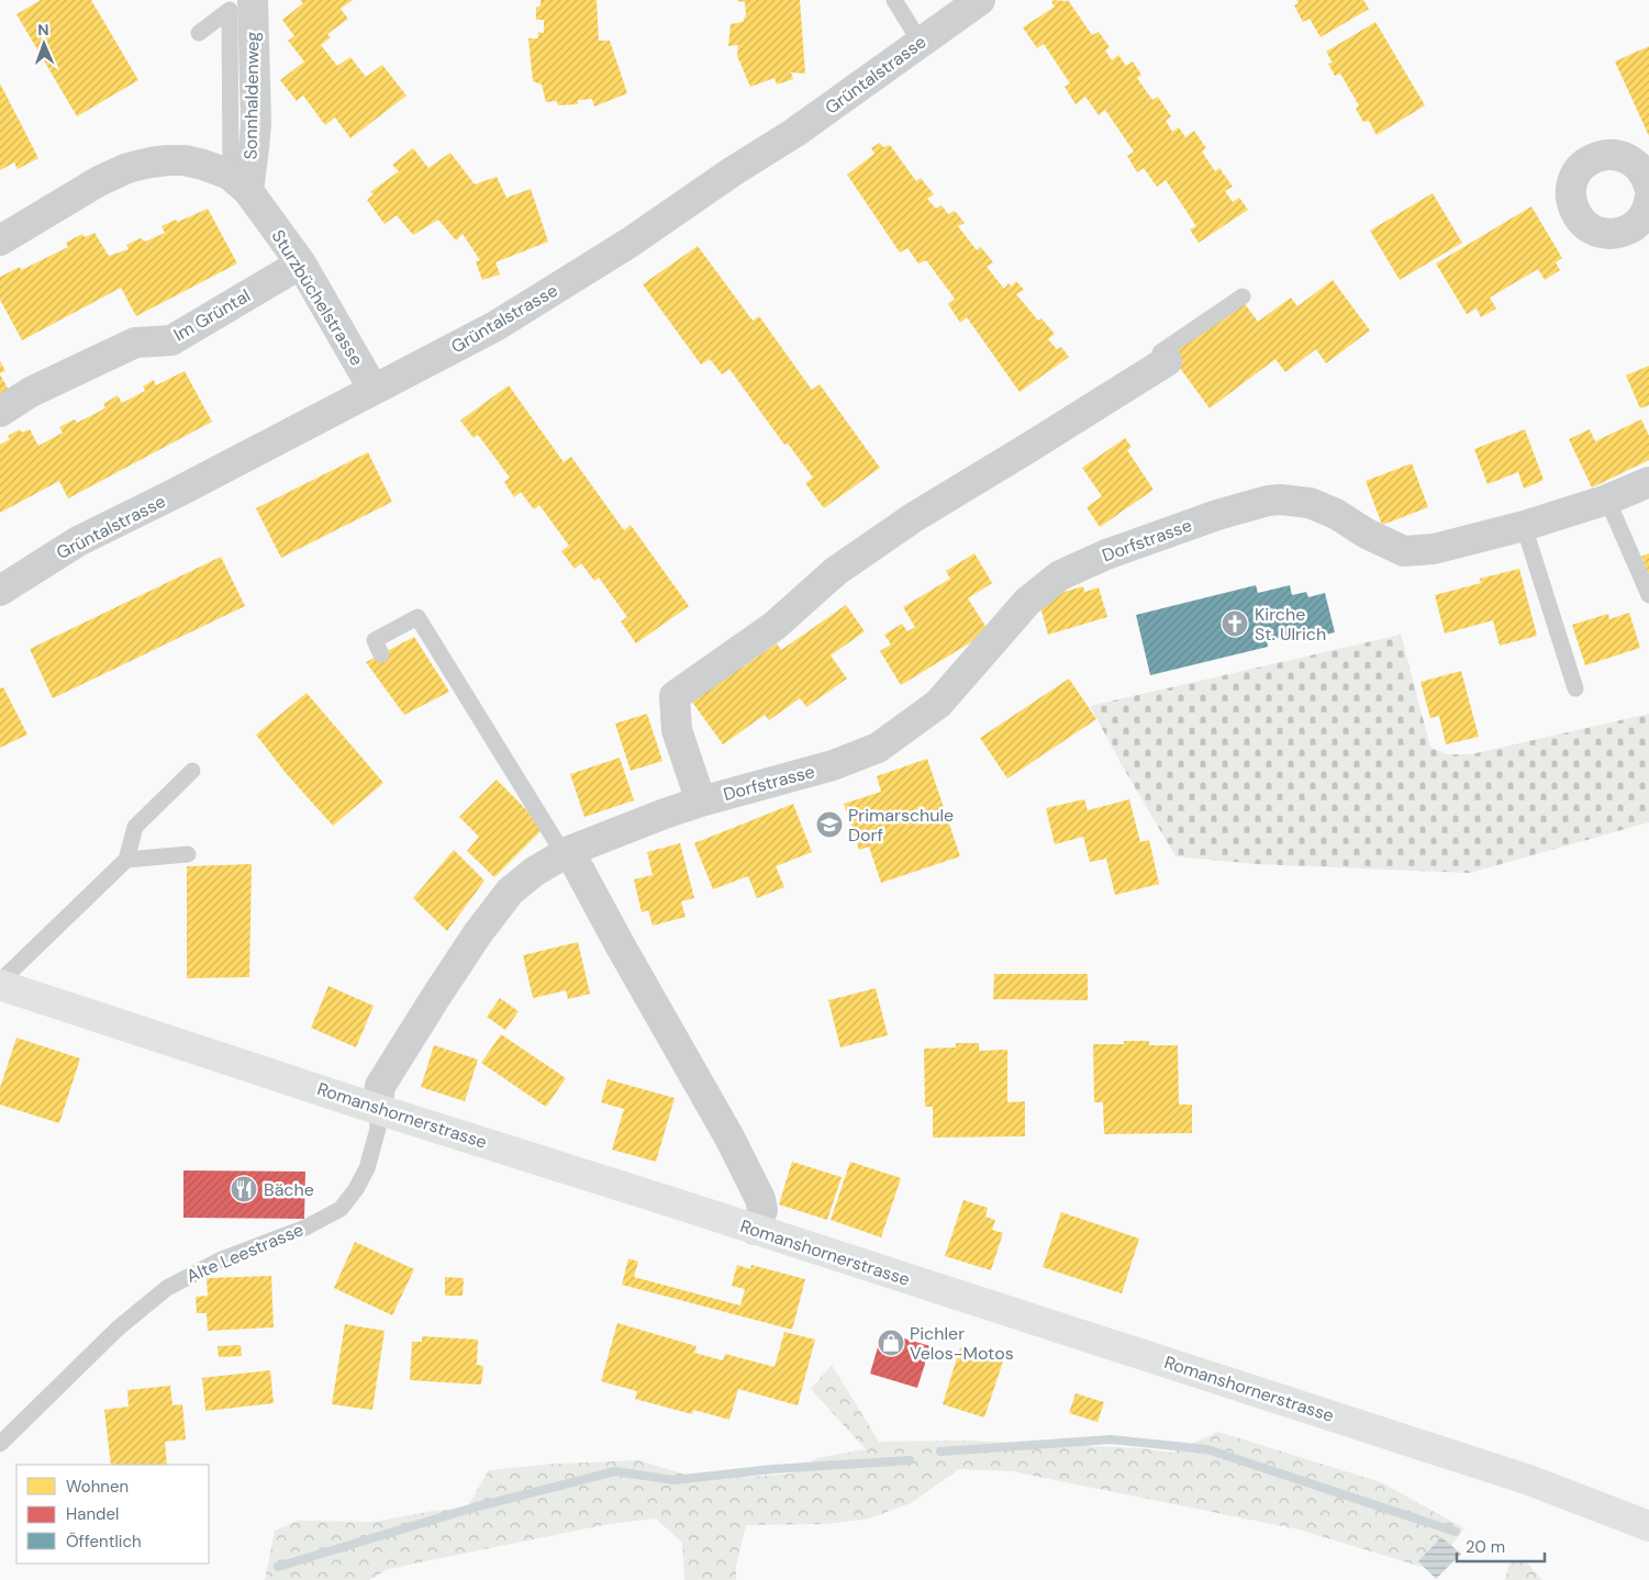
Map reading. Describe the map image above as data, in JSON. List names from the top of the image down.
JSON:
{
  "streets": {
    "main road": ["Romanshornerstrasse"],
    "street": [
      "Grüntalstrasse",
      "Sonnhaldenweg",
      "Sturzbüchelstrasse",
      "Im Grüntal",
      "Dorfstrasse"
    ],
    "lane": ["Alte Leestrasse"]
  },
  "crossings": [
    ["Grüntalstrasse", "Sturzbüchelstrasse"],
    ["Sonnhaldenweg", "Sturzbüchelstrasse"],
    ["Sturzbüchelstrasse", "Im Grüntal"],
    ["Dorfstrasse", "Romanshornerstrasse"],
    ["Dorfstrasse", "Alte Leestrasse"],
    ["Romanshornerstrasse", "Alte Leestrasse"]
  ],
  "places": {
    "church": ["Kirche St. Ulrich"],
    "school or university": ["Primarschule Dorf"],
    "restaurant": ["Bäche"],
    "shop": ["Pichler Velos-Motos"]
  },
  "legend": ["Wohnen", "Handel", "Öffentlich"],
  "scale_bar": "20 m",
  "north": "top"
}
